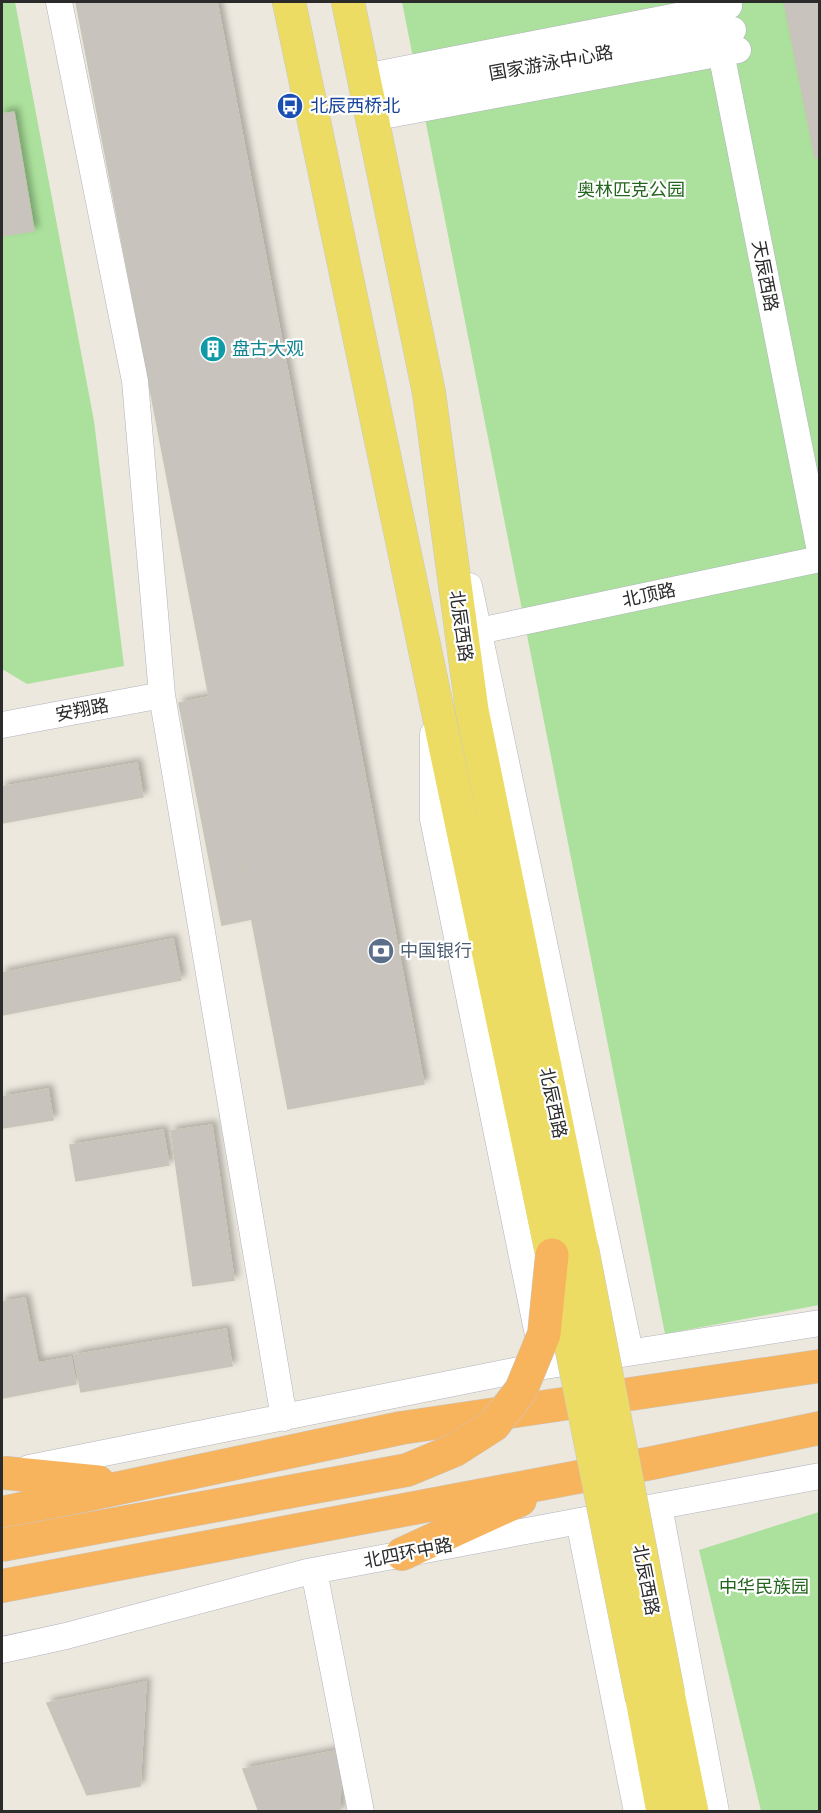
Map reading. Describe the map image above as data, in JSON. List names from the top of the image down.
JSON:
{
  "streets": {
    "main road": ["北辰西路"],
    "street": [
      "天辰西路",
      "北顶路",
      "安翔路",
      "北四环中路"
    ]
  },
  "crossings": [
    ["北顶路", "北辰西路"],
    ["北辰西路", "北四环中路"]
  ],
  "parks": ["奥林匹克公园", "中华民族园"],
  "places": {
    "bus stop": ["北辰西桥北"],
    "building": ["盘古大观"],
    "bank": ["中国银行"]
  }
}
